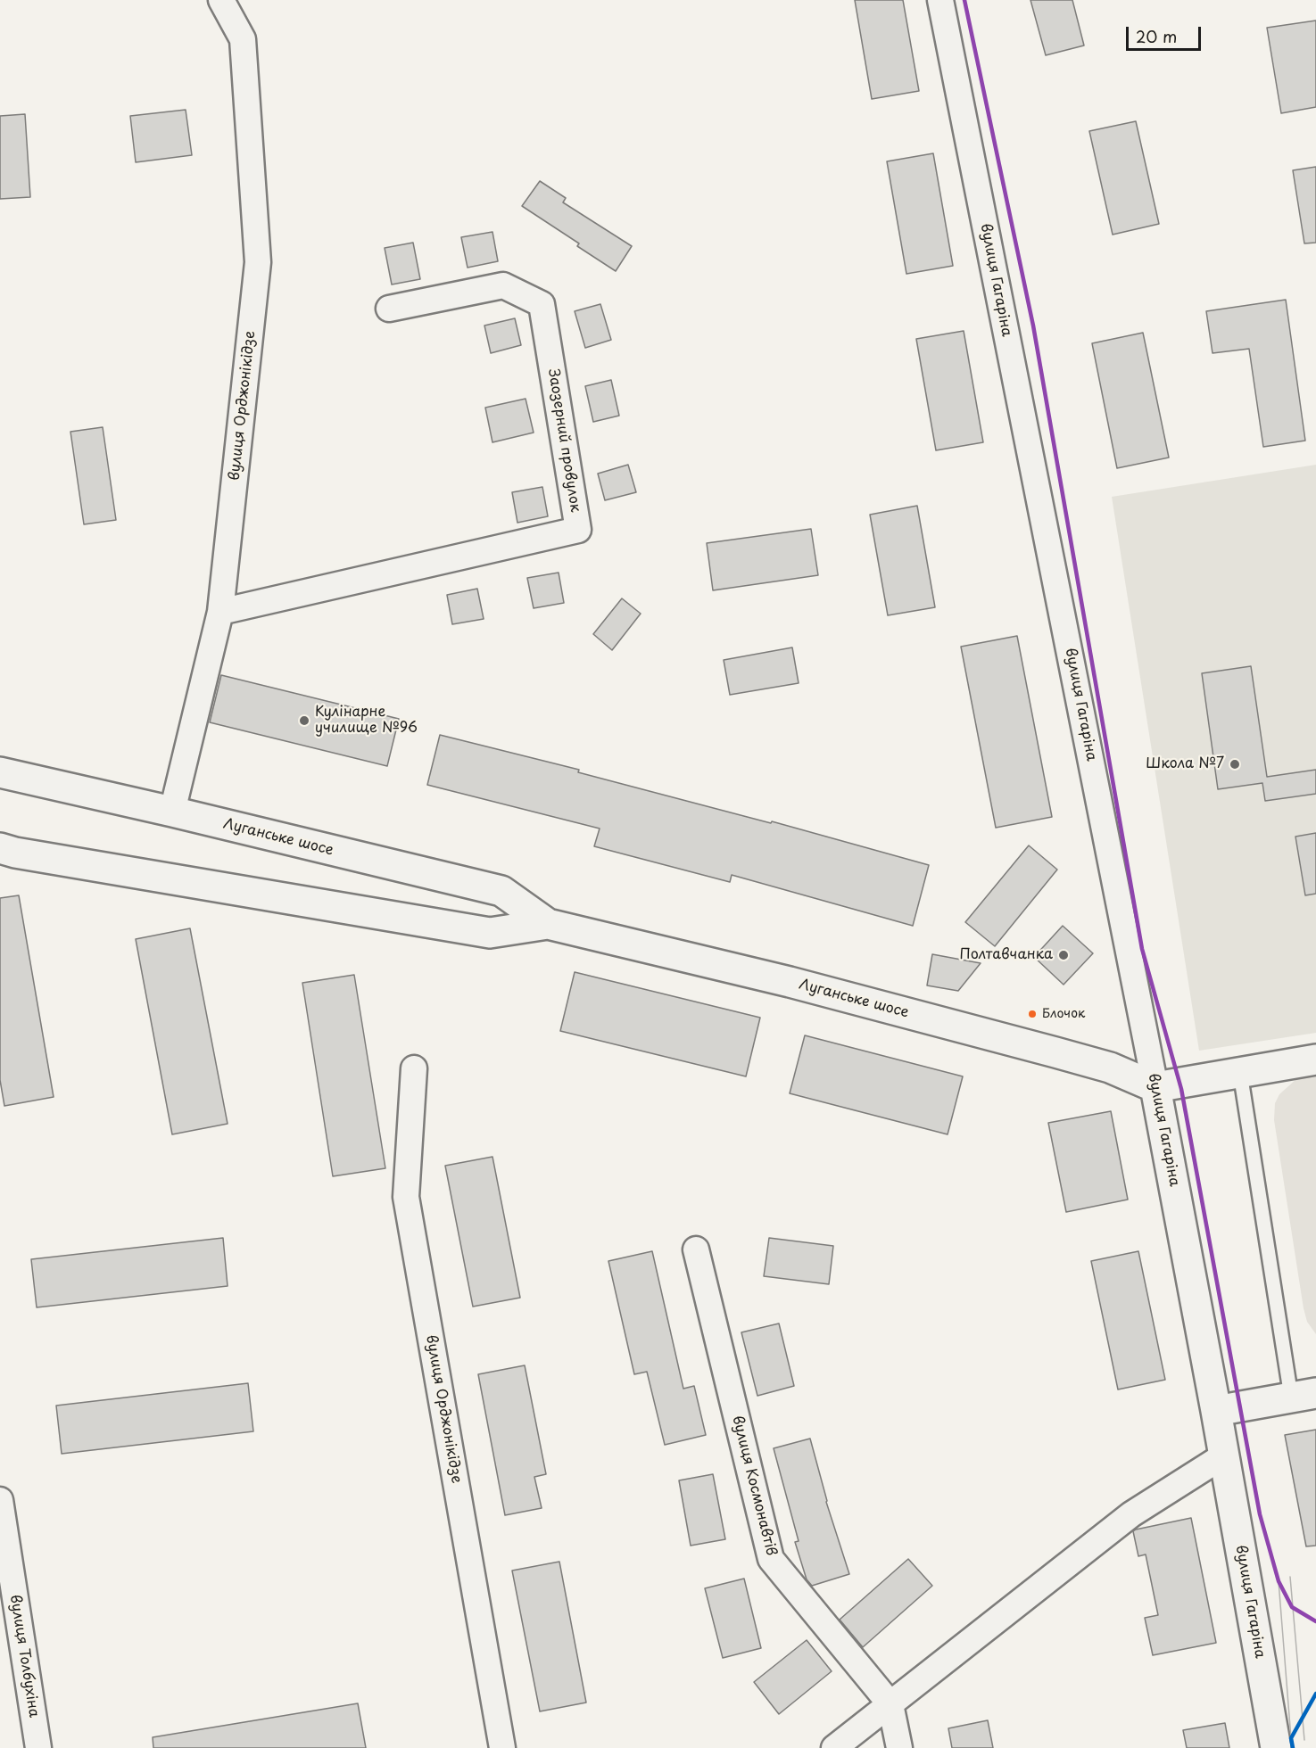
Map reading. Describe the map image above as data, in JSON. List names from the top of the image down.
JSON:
{
  "streets": {
    "main road": ["вулиця Гагаріна", "Луганське шосе"],
    "street": [
      "вулиця Орджонікідзе",
      "Заозерний провулок",
      "вулиця Космонавтів",
      "вулиця Толбухіна"
    ]
  },
  "crossings": [
    ["вулиця Гагаріна", "Луганське шосе"],
    ["вулиця Орджонікідзе", "Заозерний провулок"],
    ["вулиця Орджонікідзе", "Луганське шосе"]
  ],
  "places": [
    "Кулінарне училище №96",
    "Школа №7",
    "Полтавчанка",
    "Блочок"
  ],
  "scale_bar": "20 m"
}
